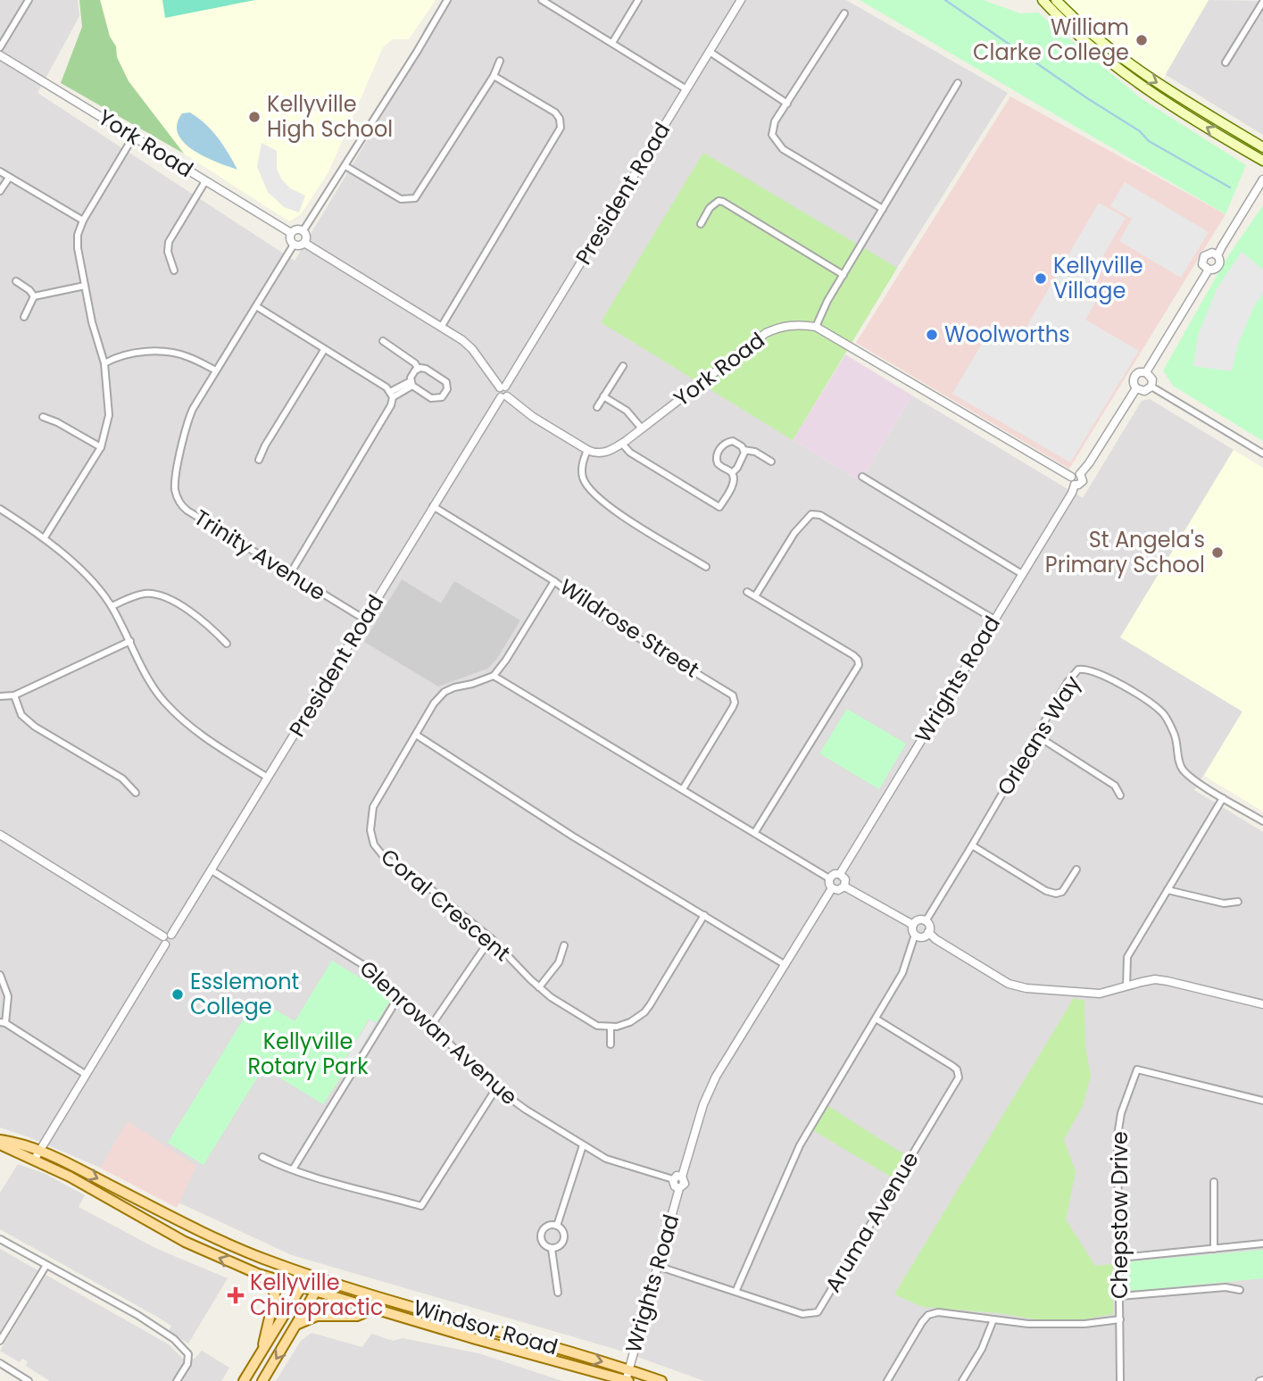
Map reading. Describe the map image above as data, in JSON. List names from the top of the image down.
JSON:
{
  "streets": {
    "main road": ["Windsor Road"],
    "street": [
      "York Road",
      "President Road",
      "Trinity Avenue",
      "Wildrose Street",
      "Wrights Road",
      "Orleans Way",
      "Coral Crescent",
      "Glenrowan Avenue",
      "Chepstow Drive",
      "Aruma Avenue"
    ]
  },
  "crossings": [
    ["York Road", "Trinity Avenue"],
    ["York Road", "Wrights Road"],
    ["President Road", "Trinity Avenue"],
    ["President Road", "Wildrose Street"],
    ["President Road", "Glenrowan Avenue"],
    ["President Road", "Windsor Road"],
    ["Wrights Road", "Glenrowan Avenue"],
    ["Wrights Road", "Aruma Avenue"],
    ["Wrights Road", "Windsor Road"]
  ],
  "parks": ["Kellyville Rotary Park"],
  "places": {
    "other": [
      "William Clarke College",
      "Kellyville High School",
      "Kellyville Village",
      "Woolworths",
      "St Angela's Primary School",
      "Esslemont College"
    ],
    "health": ["Kellyville Chiropractic"]
  }
}
